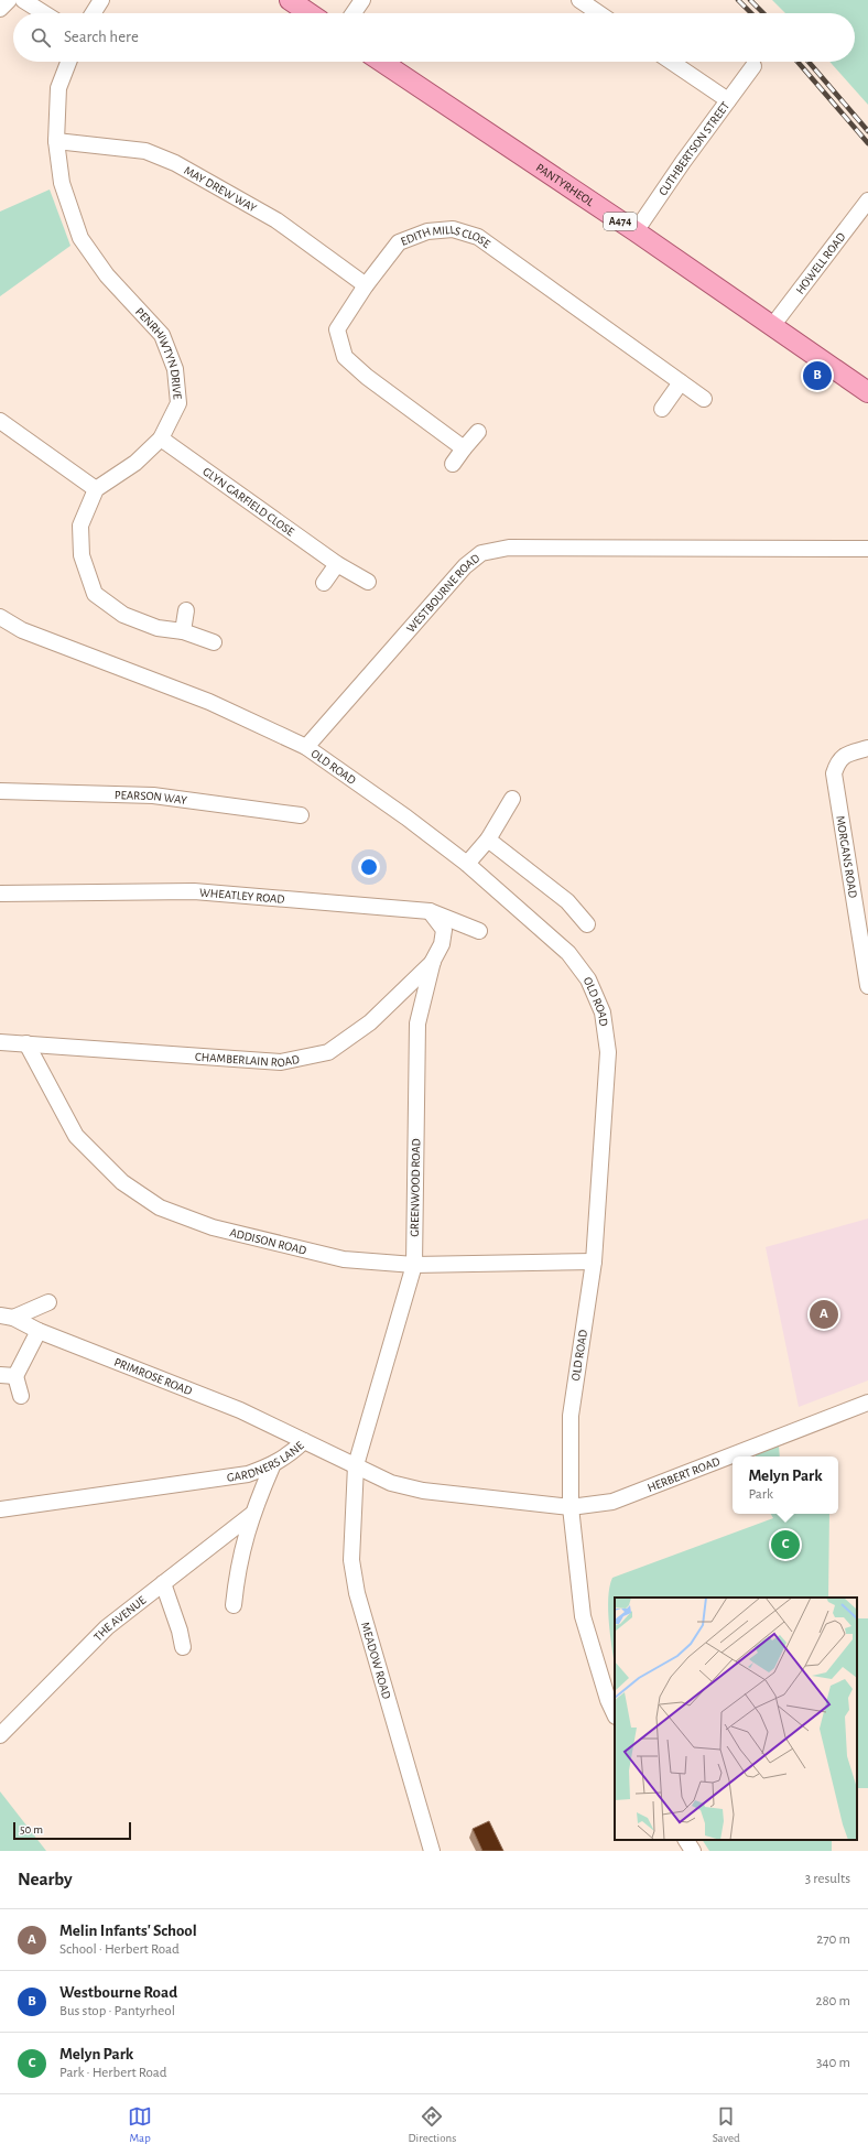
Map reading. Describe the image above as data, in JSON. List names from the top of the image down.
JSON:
{
  "streets": {
    "main road": ["PANTYRHEOL", "A474"],
    "street": [
      "CUTHBERTSON STREET",
      "MAY DREW WAY",
      "EDITH MILLS CLOSE",
      "HOWELL ROAD",
      "PENRHIWTYN DRIVE",
      "GLYN GARFIELD CLOSE",
      "WESTBOURNE ROAD",
      "OLD ROAD",
      "PEARSON WAY",
      "MORGANS ROAD",
      "WHEATLEY ROAD",
      "CHAMBERLAIN ROAD",
      "GREENWOOD ROAD",
      "ADDISON ROAD",
      "PRIMROSE ROAD",
      "GARDNERS LANE",
      "HERBERT ROAD",
      "THE AVENUE",
      "MEADOW ROAD"
    ]
  },
  "crossings": [
    ["CUTHBERTSON STREET", "PANTYRHEOL"],
    ["PANTYRHEOL", "HOWELL ROAD"],
    ["MAY DREW WAY", "EDITH MILLS CLOSE"],
    ["MAY DREW WAY", "PENRHIWTYN DRIVE"],
    ["PENRHIWTYN DRIVE", "GLYN GARFIELD CLOSE"],
    ["WESTBOURNE ROAD", "OLD ROAD"],
    ["OLD ROAD", "ADDISON ROAD"],
    ["OLD ROAD", "GARDNERS LANE"],
    ["OLD ROAD", "HERBERT ROAD"],
    ["WHEATLEY ROAD", "GREENWOOD ROAD"],
    ["CHAMBERLAIN ROAD", "GREENWOOD ROAD"],
    ["CHAMBERLAIN ROAD", "ADDISON ROAD"],
    ["GREENWOOD ROAD", "ADDISON ROAD"],
    ["GREENWOOD ROAD", "GARDNERS LANE"],
    ["GREENWOOD ROAD", "MEADOW ROAD"],
    ["PRIMROSE ROAD", "GARDNERS LANE"],
    ["GARDNERS LANE", "HERBERT ROAD"],
    ["GARDNERS LANE", "MEADOW ROAD"]
  ],
  "scale_bar": "50 m",
  "page": {
    "search": "Search here",
    "pins": ["B", "A", "C"],
    "popup": ["Melyn Park", "Park"],
    "scale": "50 m",
    "heading": ["Nearby", "3 results"],
    "list": [
      {
        "mark": "A",
        "name": "Melin Infants' School",
        "note": "School · Herbert Road",
        "value": "270 m"
      },
      {
        "mark": "B",
        "name": "Westbourne Road",
        "note": "Bus stop · Pantyrheol",
        "value": "280 m"
      },
      {
        "mark": "C",
        "name": "Melyn Park",
        "note": "Park · Herbert Road",
        "value": "340 m"
      }
    ],
    "nav": ["Map", "Directions", "Saved"]
  }
}
